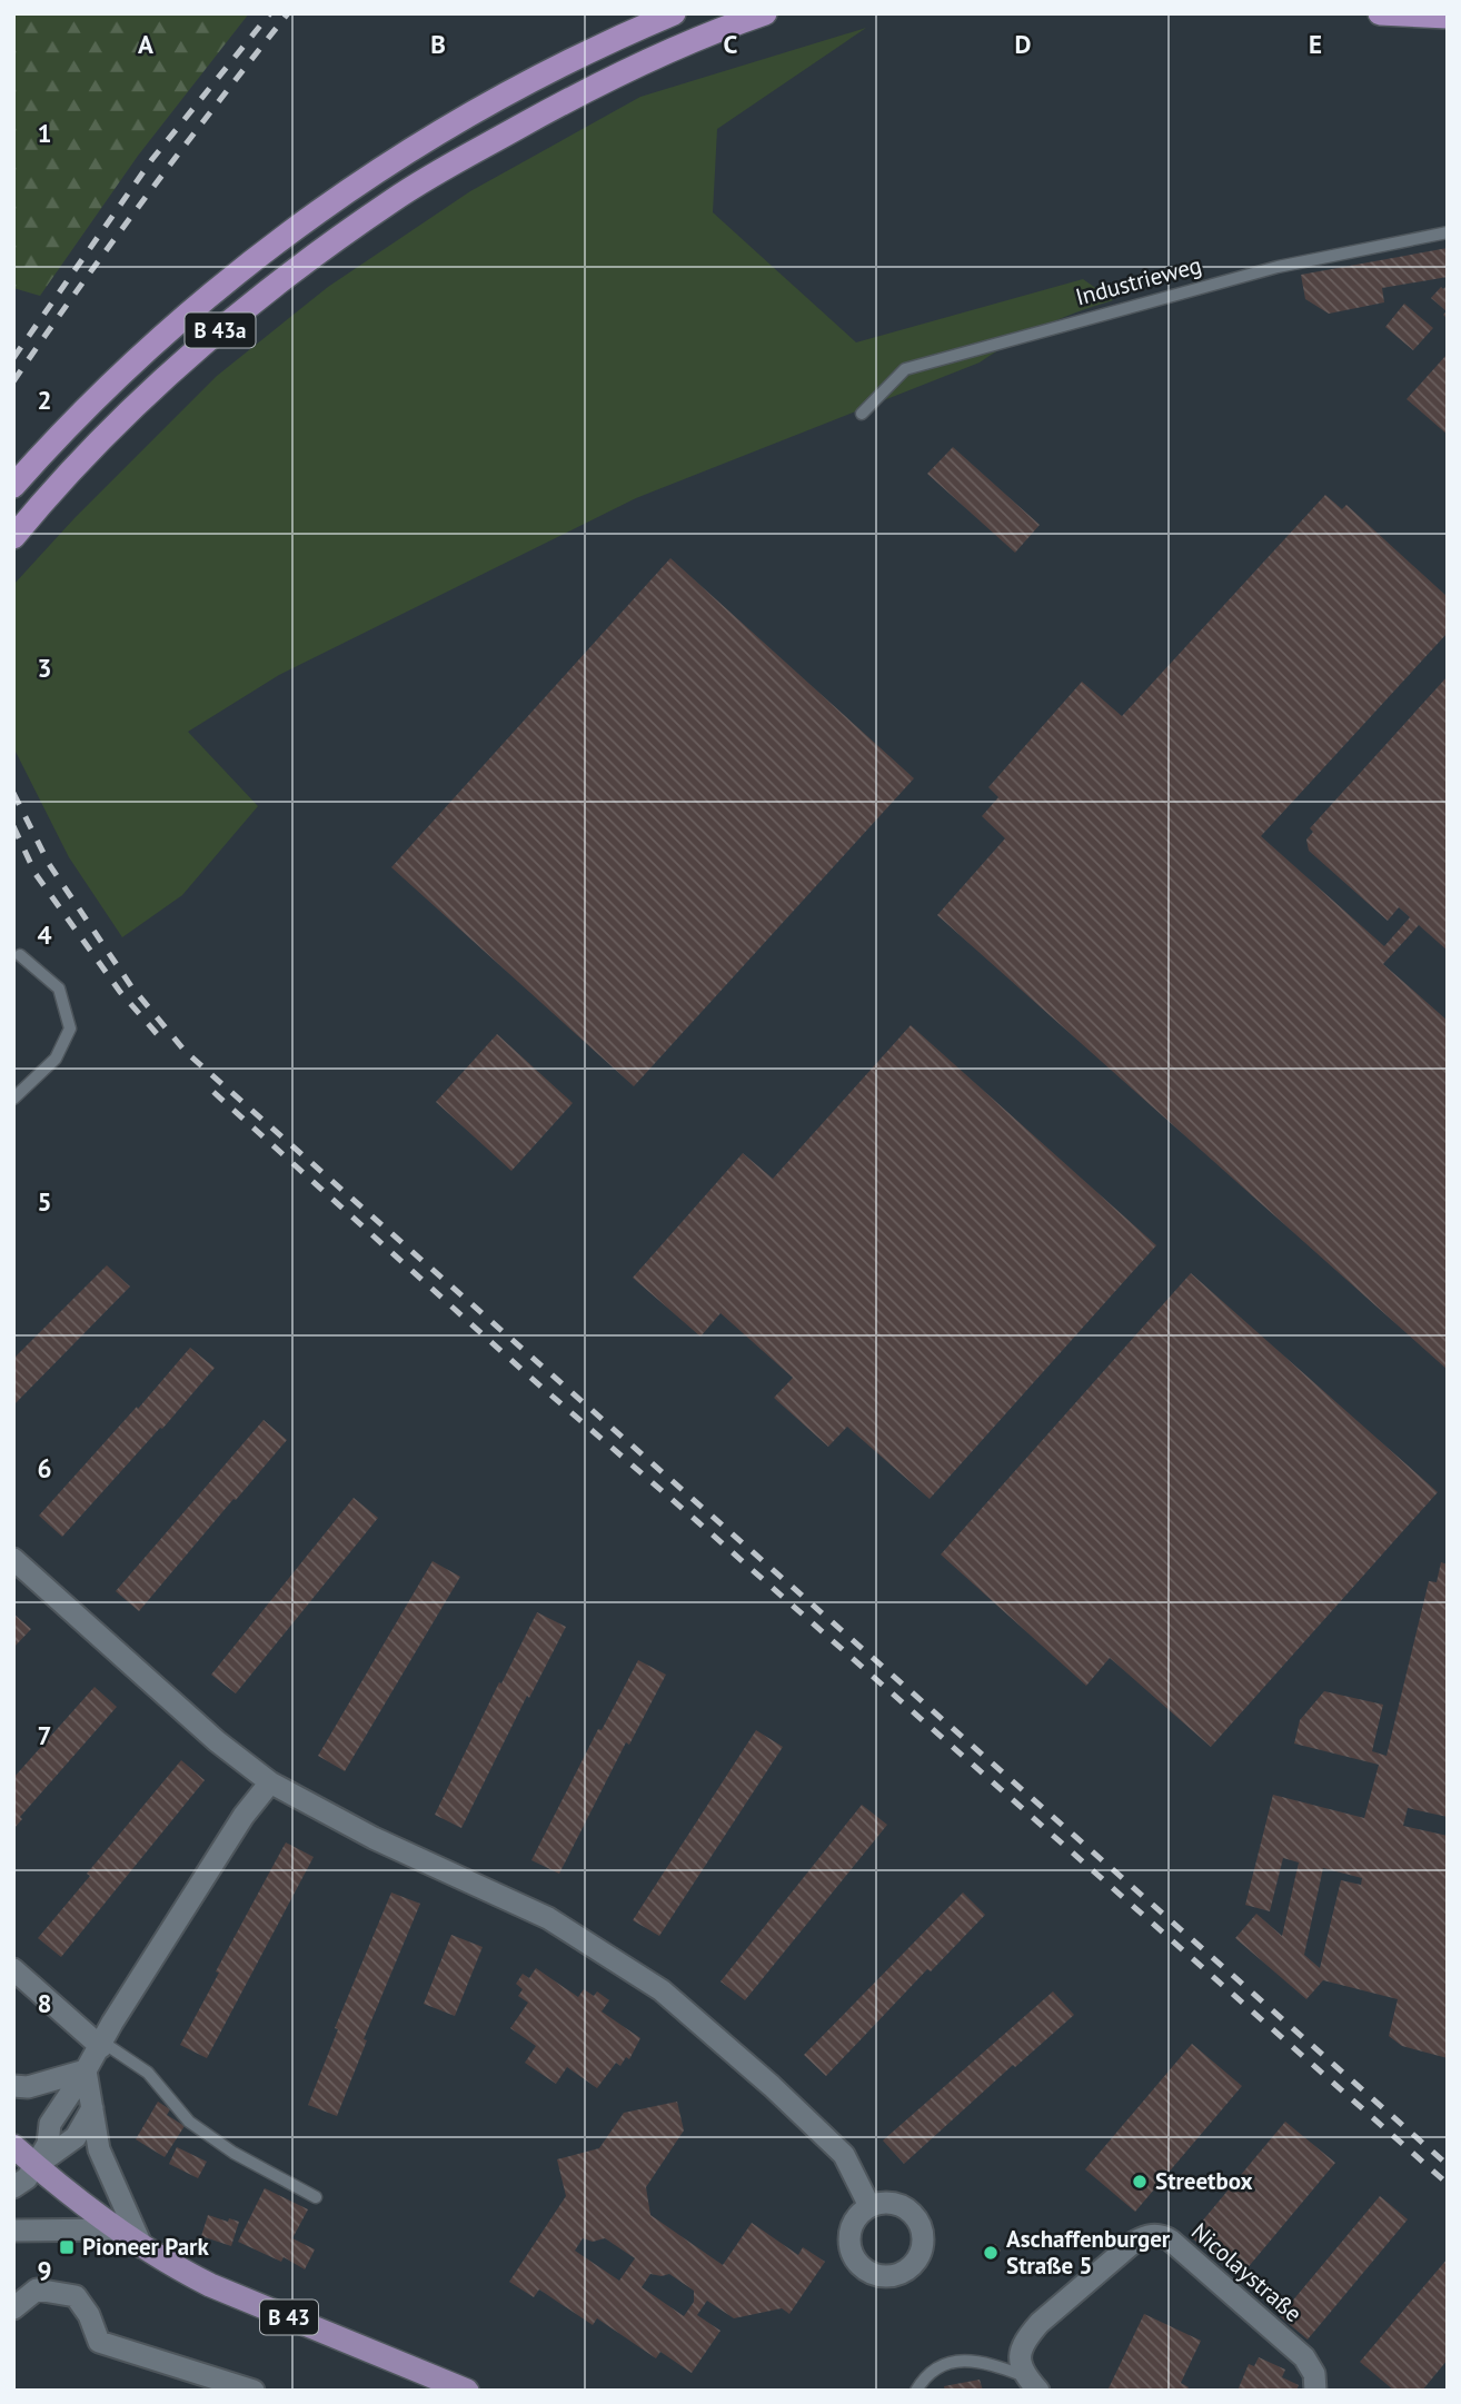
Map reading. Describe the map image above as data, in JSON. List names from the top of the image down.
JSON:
{
  "streets": {
    "highway": ["B 43a"],
    "main road": ["B 43"],
    "street": ["Nicolaystraße"],
    "lane": ["Industrieweg"]
  },
  "places": {
    "other": ["Streetbox", "Aschaffenburger Straße 5"],
    "transit": ["Pioneer Park"]
  },
  "grid": {
    "columns": [
      "A",
      "B",
      "C",
      "D",
      "E"
    ],
    "rows": [
      "1",
      "2",
      "3",
      "4",
      "5",
      "6",
      "7",
      "8",
      "9"
    ]
  }
}
